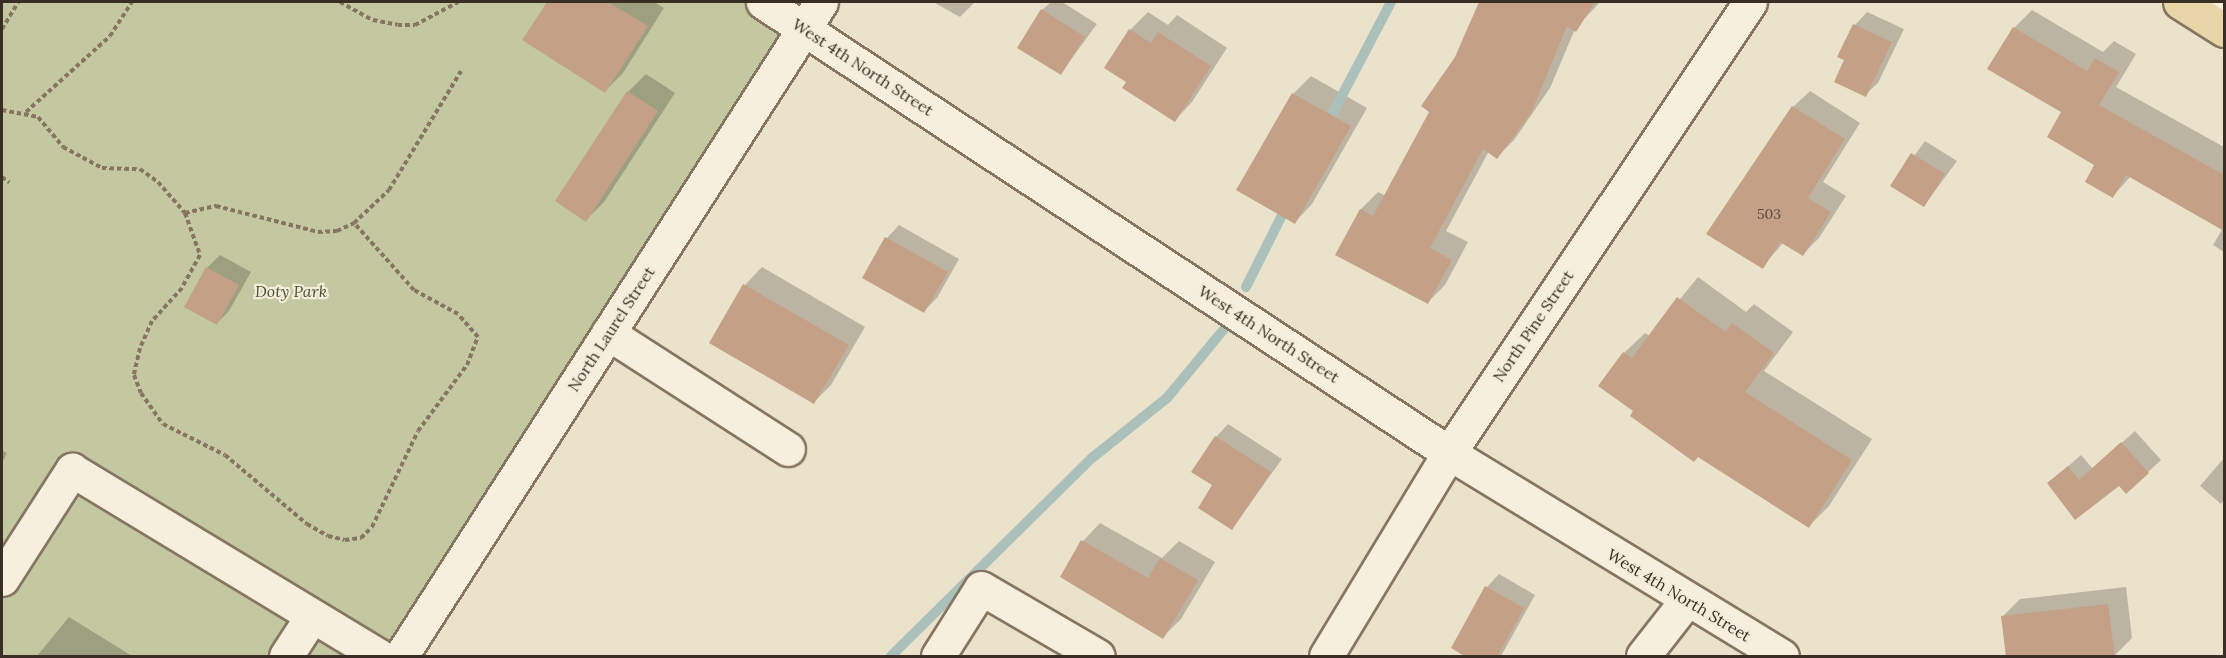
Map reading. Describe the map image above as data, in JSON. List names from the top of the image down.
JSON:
{
  "streets": {
    "street": ["West 4th North Street", "North Pine Street", "North Laurel Street"]
  },
  "crossings": [
    ["West 4th North Street", "North Pine Street"],
    ["West 4th North Street", "North Laurel Street"]
  ],
  "parks": ["Doty Park"],
  "house_numbers": ["503"]
}
